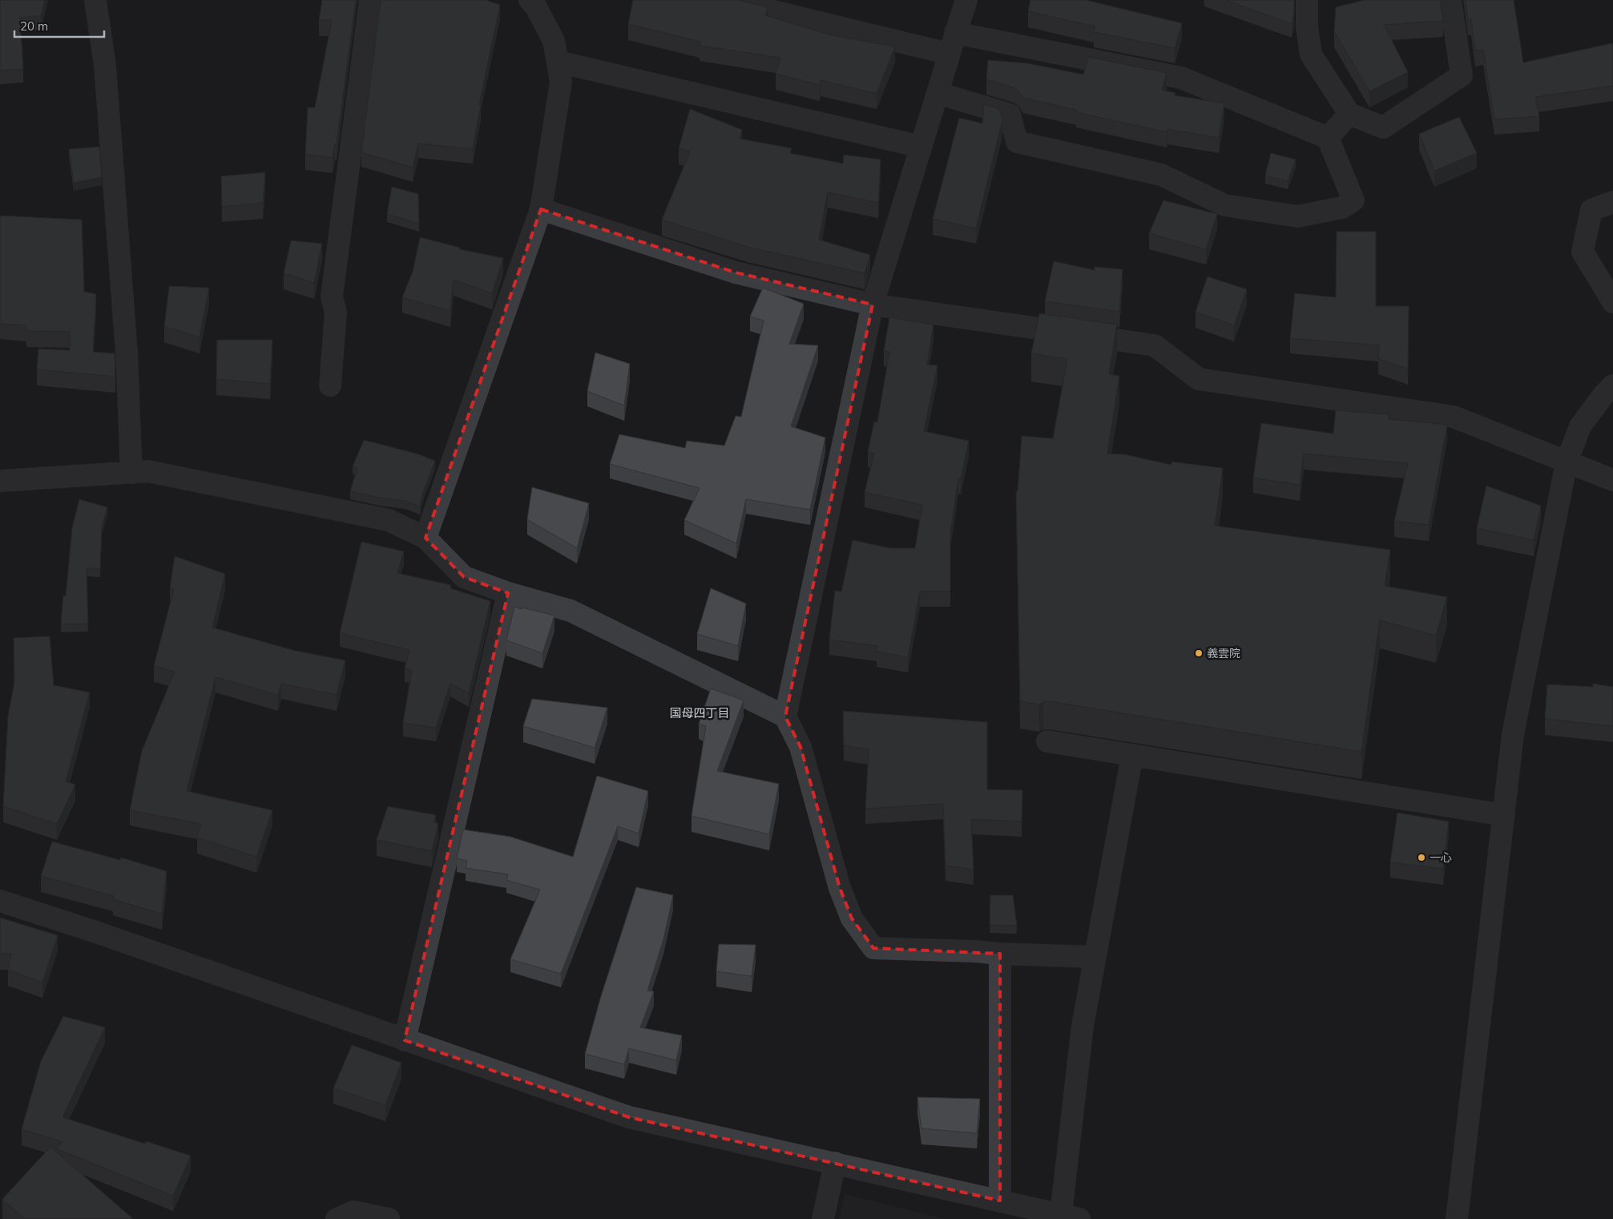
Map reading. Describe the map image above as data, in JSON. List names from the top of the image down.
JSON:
{
  "districts": ["国母四丁目"],
  "places": ["義雲院", "一心"],
  "scale_bar": "20 m"
}
